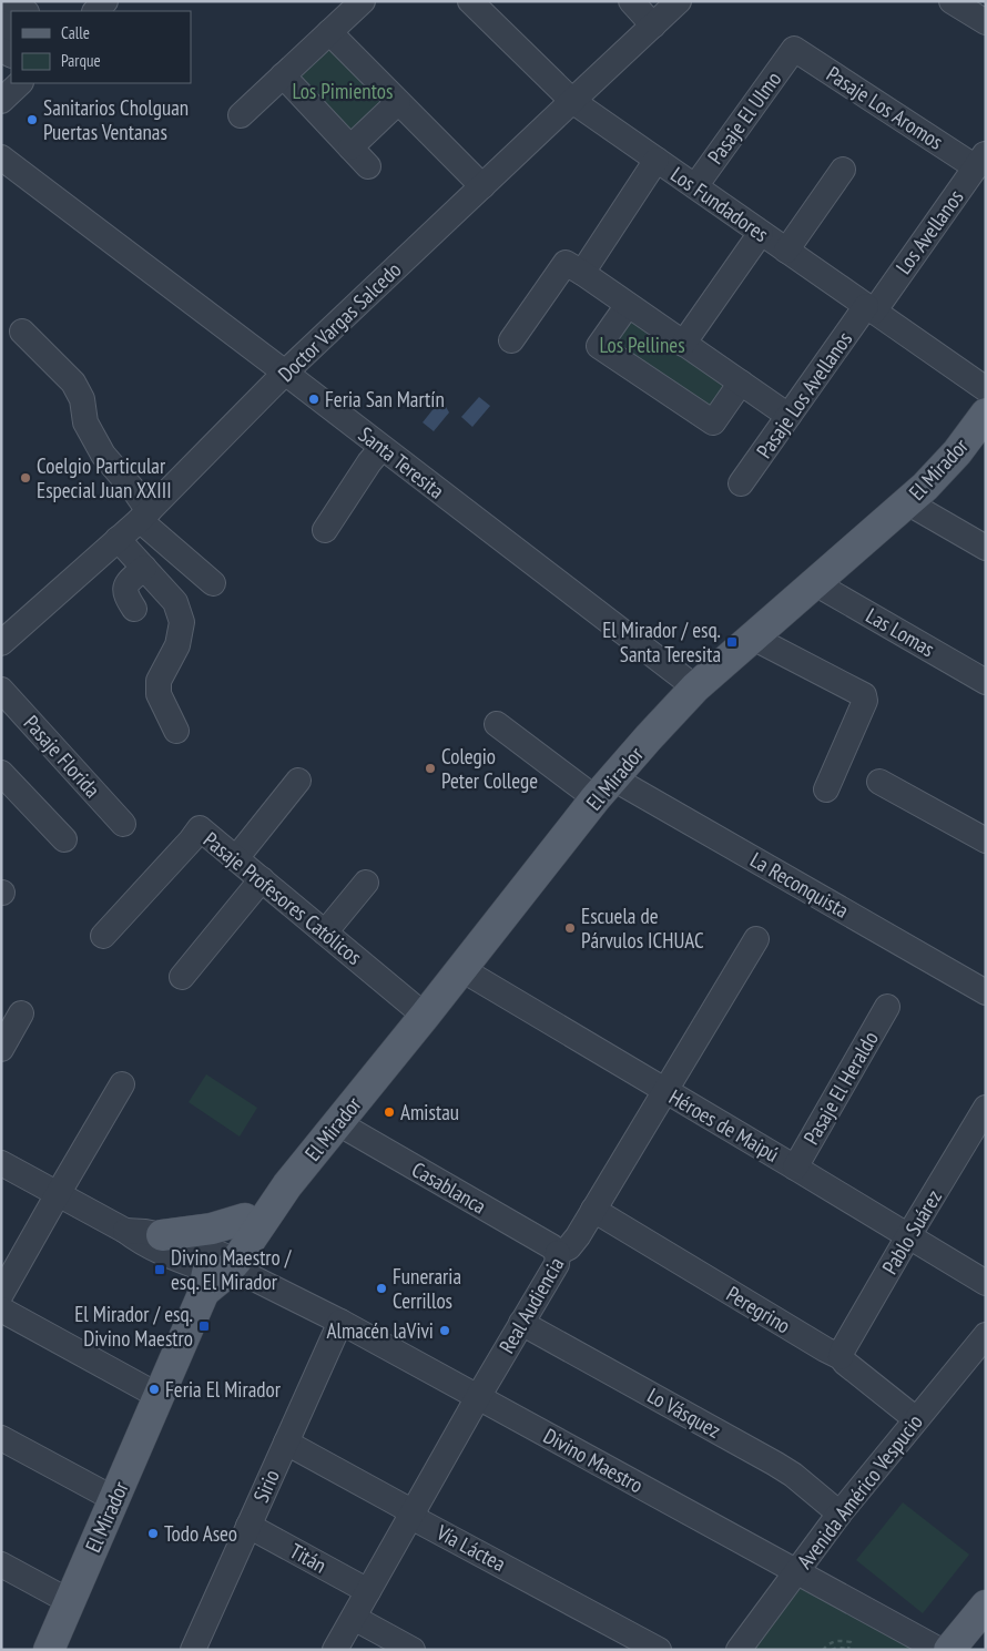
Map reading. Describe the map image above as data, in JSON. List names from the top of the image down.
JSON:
{
  "streets": {
    "main road": ["El Mirador"],
    "street": [
      "Pasaje Los Aromos",
      "Pasaje El Ulmo",
      "Los Fundadores",
      "Los Avellanos",
      "Doctor Vargas Salcedo",
      "Pasaje Los Avellanos",
      "Santa Teresita",
      "Las Lomas",
      "Pasaje Florida",
      "La Reconquista",
      "Pasaje Profesores Católicos",
      "Pasaje El Heraldo",
      "Héroes de Maipú",
      "Casablanca",
      "Pablo Suárez",
      "Real Audiencia",
      "Peregrino",
      "Lo Vásquez",
      "Divino Maestro",
      "Sirio",
      "Avenida Américo Vespucio",
      "Vía Láctea",
      "Titán"
    ]
  },
  "crossings": [
    ["Pasaje Los Aromos", "Pasaje El Ulmo"],
    ["Pasaje Los Aromos", "Los Avellanos"],
    ["Pasaje El Ulmo", "Los Fundadores"],
    ["Los Fundadores", "Los Avellanos"],
    ["Los Fundadores", "Doctor Vargas Salcedo"],
    ["Los Fundadores", "Pasaje Los Avellanos"],
    ["Los Avellanos", "Pasaje Los Avellanos"],
    ["Doctor Vargas Salcedo", "Santa Teresita"],
    ["Santa Teresita", "El Mirador"],
    ["El Mirador", "Las Lomas"],
    ["El Mirador", "La Reconquista"],
    ["El Mirador", "Pasaje Profesores Católicos"],
    ["El Mirador", "Héroes de Maipú"],
    ["El Mirador", "Casablanca"],
    ["El Mirador", "Divino Maestro"],
    ["Pasaje El Heraldo", "Héroes de Maipú"],
    ["Héroes de Maipú", "Pablo Suárez"],
    ["Héroes de Maipú", "Real Audiencia"],
    ["Casablanca", "Real Audiencia"],
    ["Pablo Suárez", "Peregrino"],
    ["Real Audiencia", "Peregrino"],
    ["Real Audiencia", "Lo Vásquez"],
    ["Real Audiencia", "Divino Maestro"],
    ["Real Audiencia", "Vía Láctea"],
    ["Real Audiencia", "Titán"],
    ["Peregrino", "Avenida Américo Vespucio"],
    ["Lo Vásquez", "Avenida Américo Vespucio"],
    ["Divino Maestro", "Sirio"],
    ["Divino Maestro", "Avenida Américo Vespucio"],
    ["Sirio", "Vía Láctea"],
    ["Sirio", "Titán"]
  ],
  "parks": ["Los Pimientos", "Los Pellines"],
  "places": {
    "other": [
      "Sanitarios Cholguan Puertas Ventanas",
      "Feria San Martín",
      "Coelgio Particular Especial Juan XXIII",
      "Colegio Peter College",
      "Escuela de Párvulos ICHUAC",
      "Amistau",
      "Funeraria Cerrillos",
      "Almacén laVivi",
      "Feria El Mirador",
      "Todo Aseo"
    ],
    "transit": ["El Mirador / esq. Santa Teresita", "Divino Maestro / esq. El Mirador", "El Mirador / esq. Divino Maestro"]
  },
  "legend": ["Calle", "Parque"]
}
